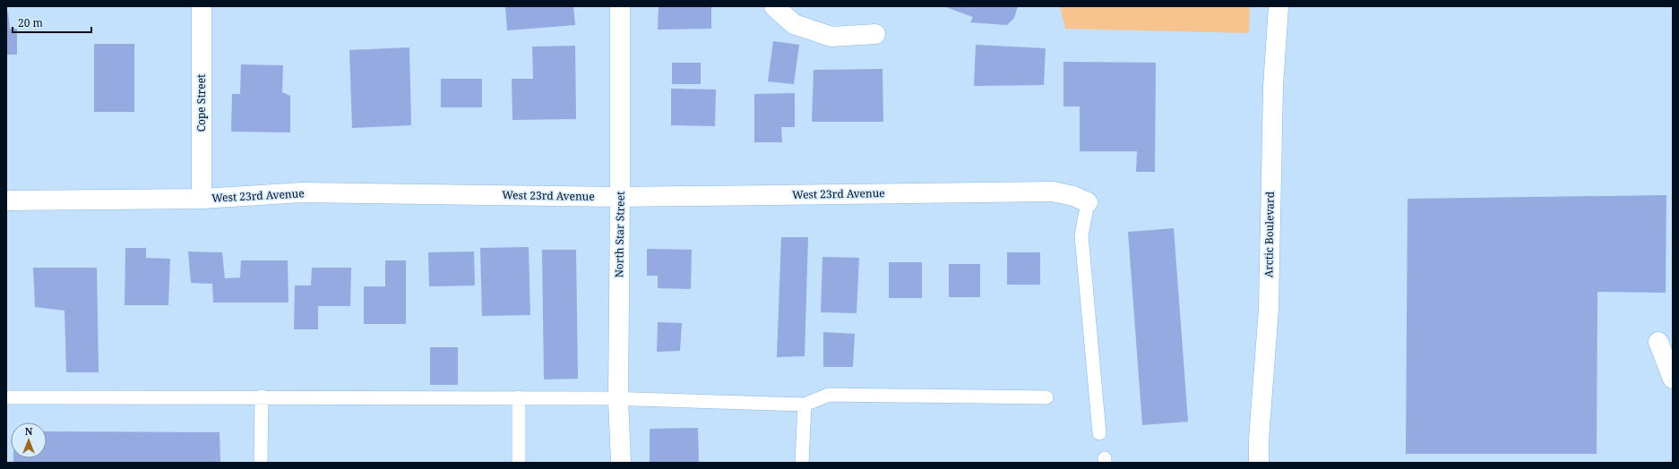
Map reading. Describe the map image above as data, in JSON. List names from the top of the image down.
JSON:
{
  "streets": {
    "street": [
      "Cope Street",
      "West 23rd Avenue",
      "North Star Street",
      "Arctic Boulevard"
    ]
  },
  "crossings": [
    ["Cope Street", "West 23rd Avenue"],
    ["West 23rd Avenue", "North Star Street"]
  ],
  "scale_bar": "20 m",
  "north": "top"
}
